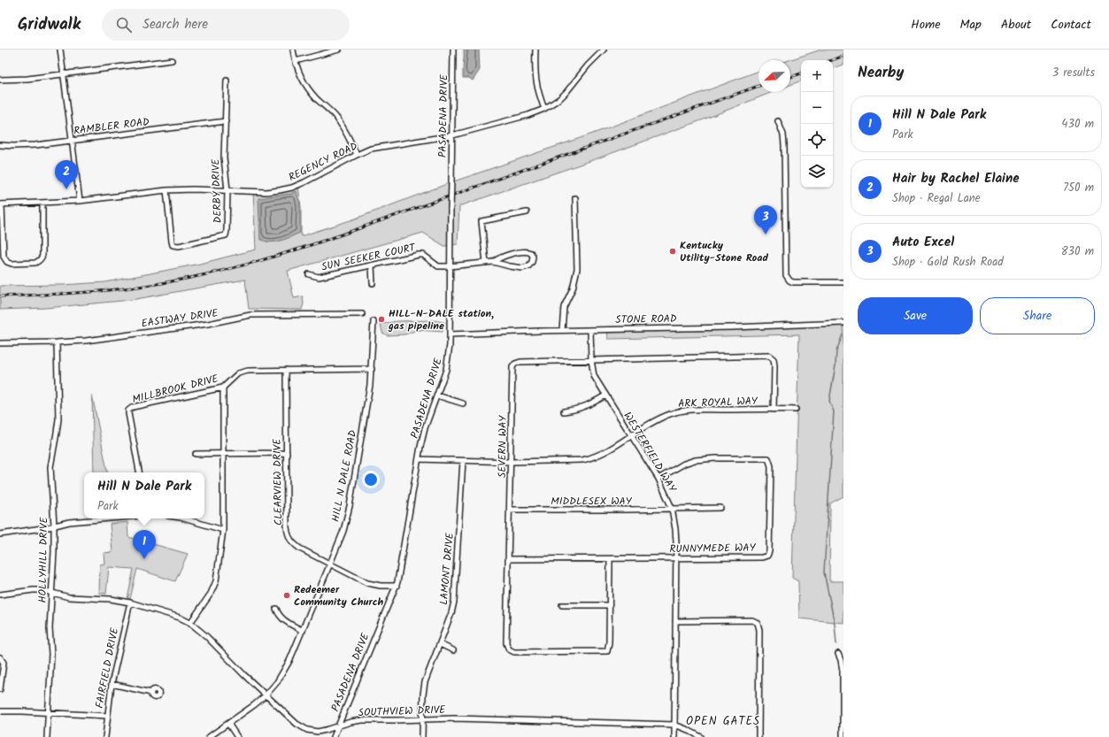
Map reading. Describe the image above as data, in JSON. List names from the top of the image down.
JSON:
{
  "streets": {
    "street": [
      "PASADENA DRIVE",
      "RAMBLER ROAD",
      "REGENCY ROAD",
      "DERBY DRIVE",
      "SUN SEEKER COURT",
      "EASTWAY DRIVE",
      "STONE ROAD",
      "MILLBROOK DRIVE",
      "ARK ROYAL WAY",
      "SEVERN WAY",
      "WESTERFIELD WAY",
      "HILL N DALE ROAD",
      "CLEARVIEW DRIVE",
      "MIDDLESEX WAY",
      "RUNNYMEDE WAY",
      "HOLLYHILL DRIVE",
      "LAMONT DRIVE",
      "FAIRFIELD DRIVE",
      "SOUTHVIEW DRIVE"
    ]
  },
  "crossings": [
    ["PASADENA DRIVE", "REGENCY ROAD"],
    ["PASADENA DRIVE", "SUN SEEKER COURT"],
    ["PASADENA DRIVE", "STONE ROAD"],
    ["PASADENA DRIVE", "ARK ROYAL WAY"],
    ["PASADENA DRIVE", "CLEARVIEW DRIVE"],
    ["PASADENA DRIVE", "SOUTHVIEW DRIVE"],
    ["RAMBLER ROAD", "DERBY DRIVE"],
    ["REGENCY ROAD", "DERBY DRIVE"],
    ["EASTWAY DRIVE", "HOLLYHILL DRIVE"],
    ["STONE ROAD", "WESTERFIELD WAY"],
    ["MILLBROOK DRIVE", "HILL N DALE ROAD"],
    ["MILLBROOK DRIVE", "CLEARVIEW DRIVE"],
    ["ARK ROYAL WAY", "SEVERN WAY"],
    ["ARK ROYAL WAY", "WESTERFIELD WAY"],
    ["ARK ROYAL WAY", "LAMONT DRIVE"],
    ["SEVERN WAY", "WESTERFIELD WAY"],
    ["SEVERN WAY", "MIDDLESEX WAY"],
    ["SEVERN WAY", "RUNNYMEDE WAY"],
    ["WESTERFIELD WAY", "MIDDLESEX WAY"],
    ["WESTERFIELD WAY", "RUNNYMEDE WAY"],
    ["WESTERFIELD WAY", "SOUTHVIEW DRIVE"],
    ["HILL N DALE ROAD", "CLEARVIEW DRIVE"],
    ["HILL N DALE ROAD", "SOUTHVIEW DRIVE"],
    ["HOLLYHILL DRIVE", "SOUTHVIEW DRIVE"],
    ["LAMONT DRIVE", "SOUTHVIEW DRIVE"],
    ["FAIRFIELD DRIVE", "SOUTHVIEW DRIVE"]
  ],
  "districts": ["OPEN GATES"],
  "places": ["Kentucky Utility-Stone Road", "HILL-N-DALE station, gas pipeline", "Redeemer Community Church"],
  "north": "bottom left",
  "page": {
    "header": "Gridwalk",
    "search": "Search here",
    "nav": [
      "Home",
      "Map",
      "About",
      "Contact"
    ],
    "heading": ["Nearby", "3 results"],
    "map_buttons": ["+", "−"],
    "list": [
      {
        "mark": "1",
        "name": "Hill N Dale Park",
        "note": "Park",
        "value": "430 m"
      },
      {
        "mark": "2",
        "name": "Hair by Rachel Elaine",
        "note": "Shop · Regal Lane",
        "value": "750 m"
      },
      {
        "mark": "3",
        "name": "Auto Excel",
        "note": "Shop · Gold Rush Road",
        "value": "830 m"
      }
    ],
    "pins": ["2", "3", "1"],
    "buttons": ["Save", "Share"],
    "popup": ["Hill N Dale Park", "Park"]
  }
}
